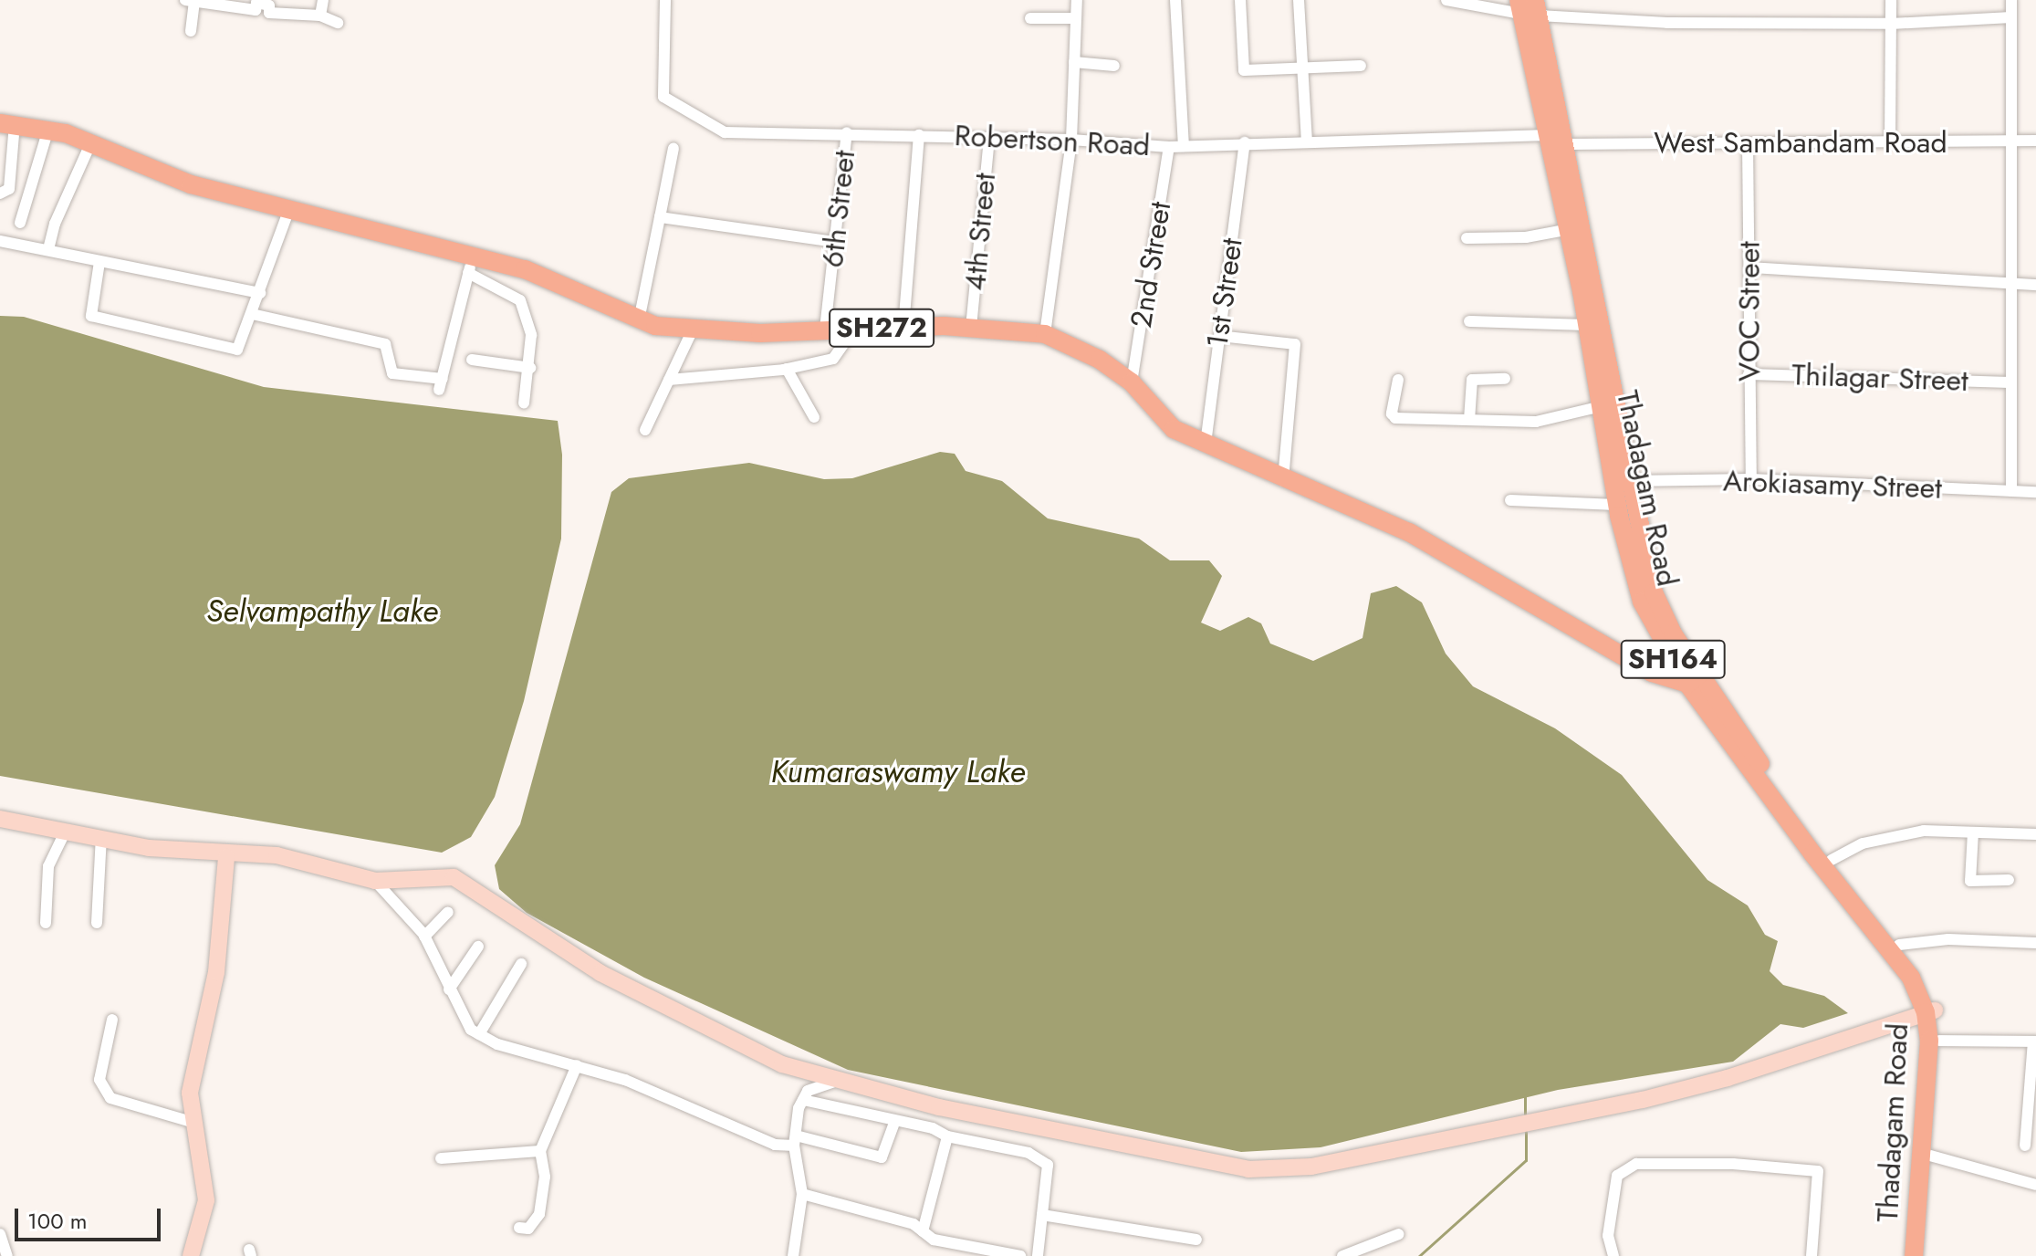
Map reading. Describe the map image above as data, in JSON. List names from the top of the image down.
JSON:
{
  "streets": {
    "main road": ["SH272", "Thadagam Road", "SH164"],
    "street": [
      "Robertson Road",
      "West Sambandam Road",
      "6th Street",
      "4th Street",
      "2nd Street",
      "1st Street",
      "VOC Street",
      "Thilagar Street",
      "Arokiasamy Street"
    ]
  },
  "crossings": [
    ["Robertson Road", "6th Street"],
    ["Robertson Road", "4th Street"],
    ["Robertson Road", "2nd Street"],
    ["Robertson Road", "1st Street"],
    ["Robertson Road", "Thadagam Road"],
    ["West Sambandam Road", "VOC Street"],
    ["West Sambandam Road", "Thadagam Road"],
    ["6th Street", "SH272"],
    ["4th Street", "SH272"],
    ["2nd Street", "SH272"],
    ["1st Street", "SH272"],
    ["VOC Street", "Thilagar Street"],
    ["VOC Street", "Arokiasamy Street"],
    ["SH272", "Thadagam Road"],
    ["Arokiasamy Street", "Thadagam Road"]
  ],
  "water": ["Selvampathy Lake", "Kumaraswamy Lake"],
  "scale_bar": "100 m"
}
